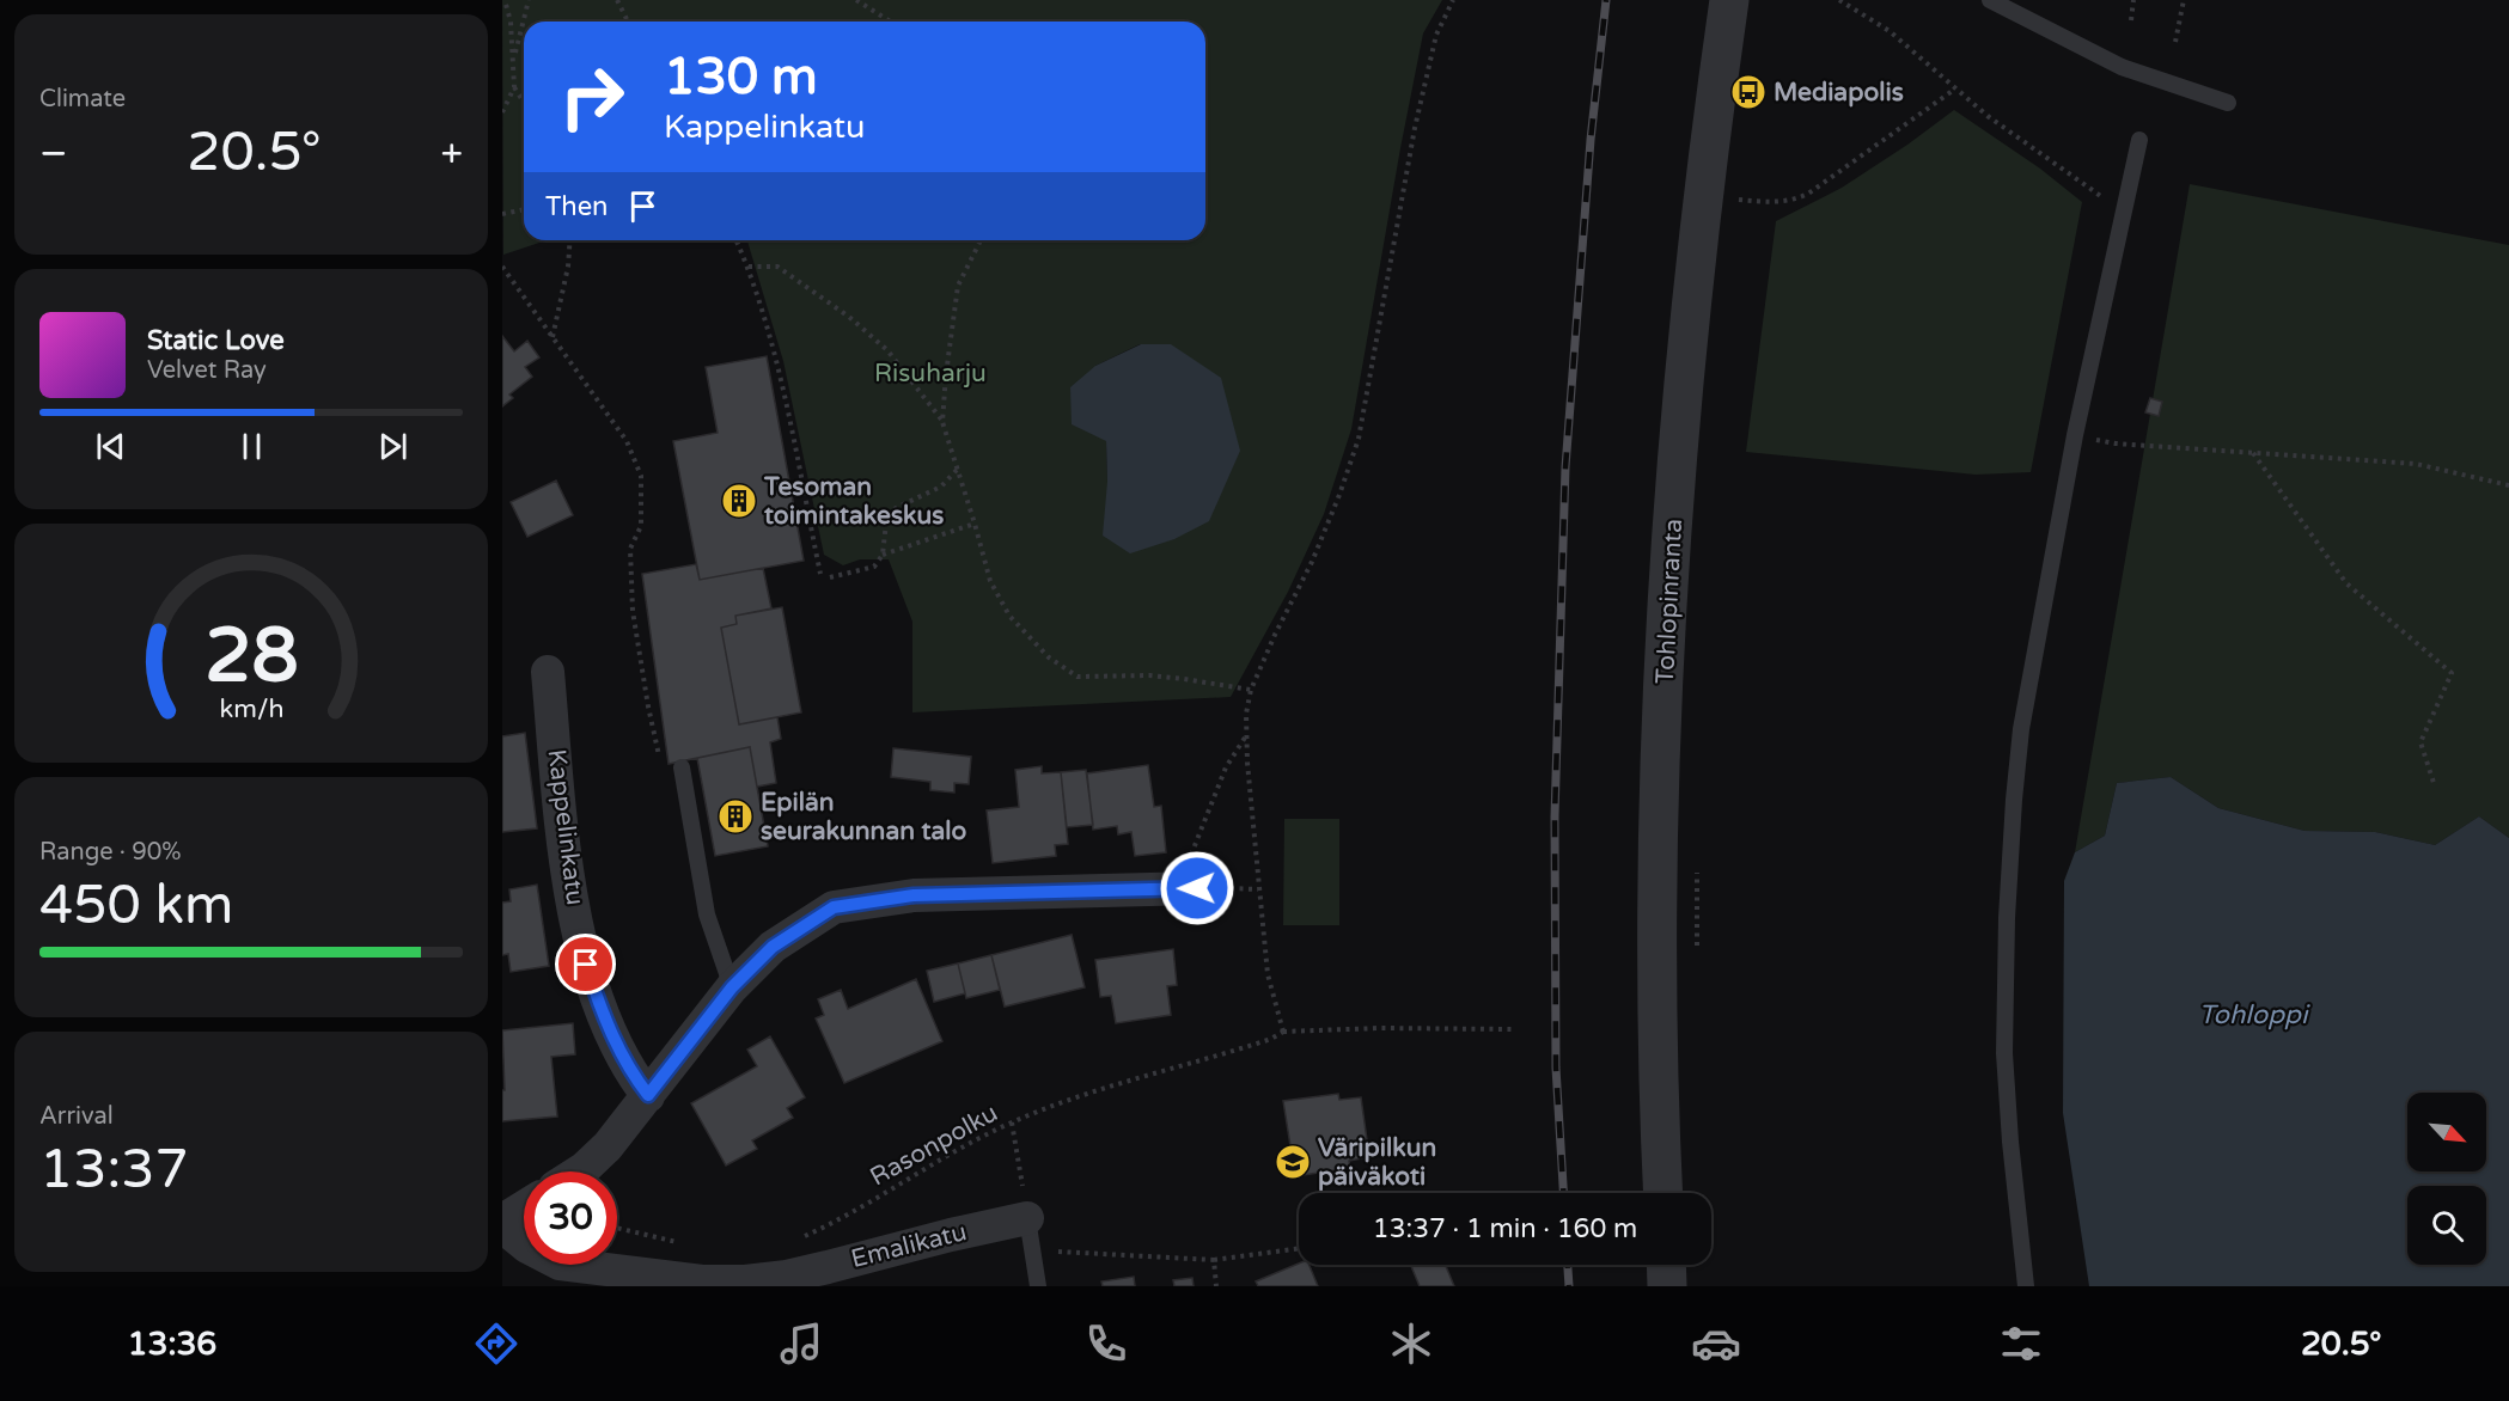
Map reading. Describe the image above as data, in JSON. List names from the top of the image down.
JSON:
{
  "streets": {
    "street": ["Tohlopinranta", "Kappelinkatu", "Emalikatu"],
    "path": ["Rasonpolku"]
  },
  "water": ["Tohloppi"],
  "parks": ["Risuharju"],
  "places": {
    "bus stop": ["Mediapolis"],
    "building": ["Tesoman toimintakeskus", "Epilän seurakunnan talo"],
    "school or university": ["Väripilkun päiväkoti"]
  },
  "north": "bottom right",
  "page": {
    "tile": [
      "Climate",
      ["Range · 90%", "450 km"],
      ["Arrival", "13:37"]
    ],
    "turn": ["130 m", "Kappelinkatu"],
    "heat": ["−", "20.5°", "+"],
    "then": "Then",
    "song": ["Static Love", "Velvet Ray"],
    "limit": "30",
    "trip": "13:37 · 1 min · 160 m",
    "tabs": ["13:36", "20.5°"],
    "gauge": ["28", "km/h"]
  }
}
